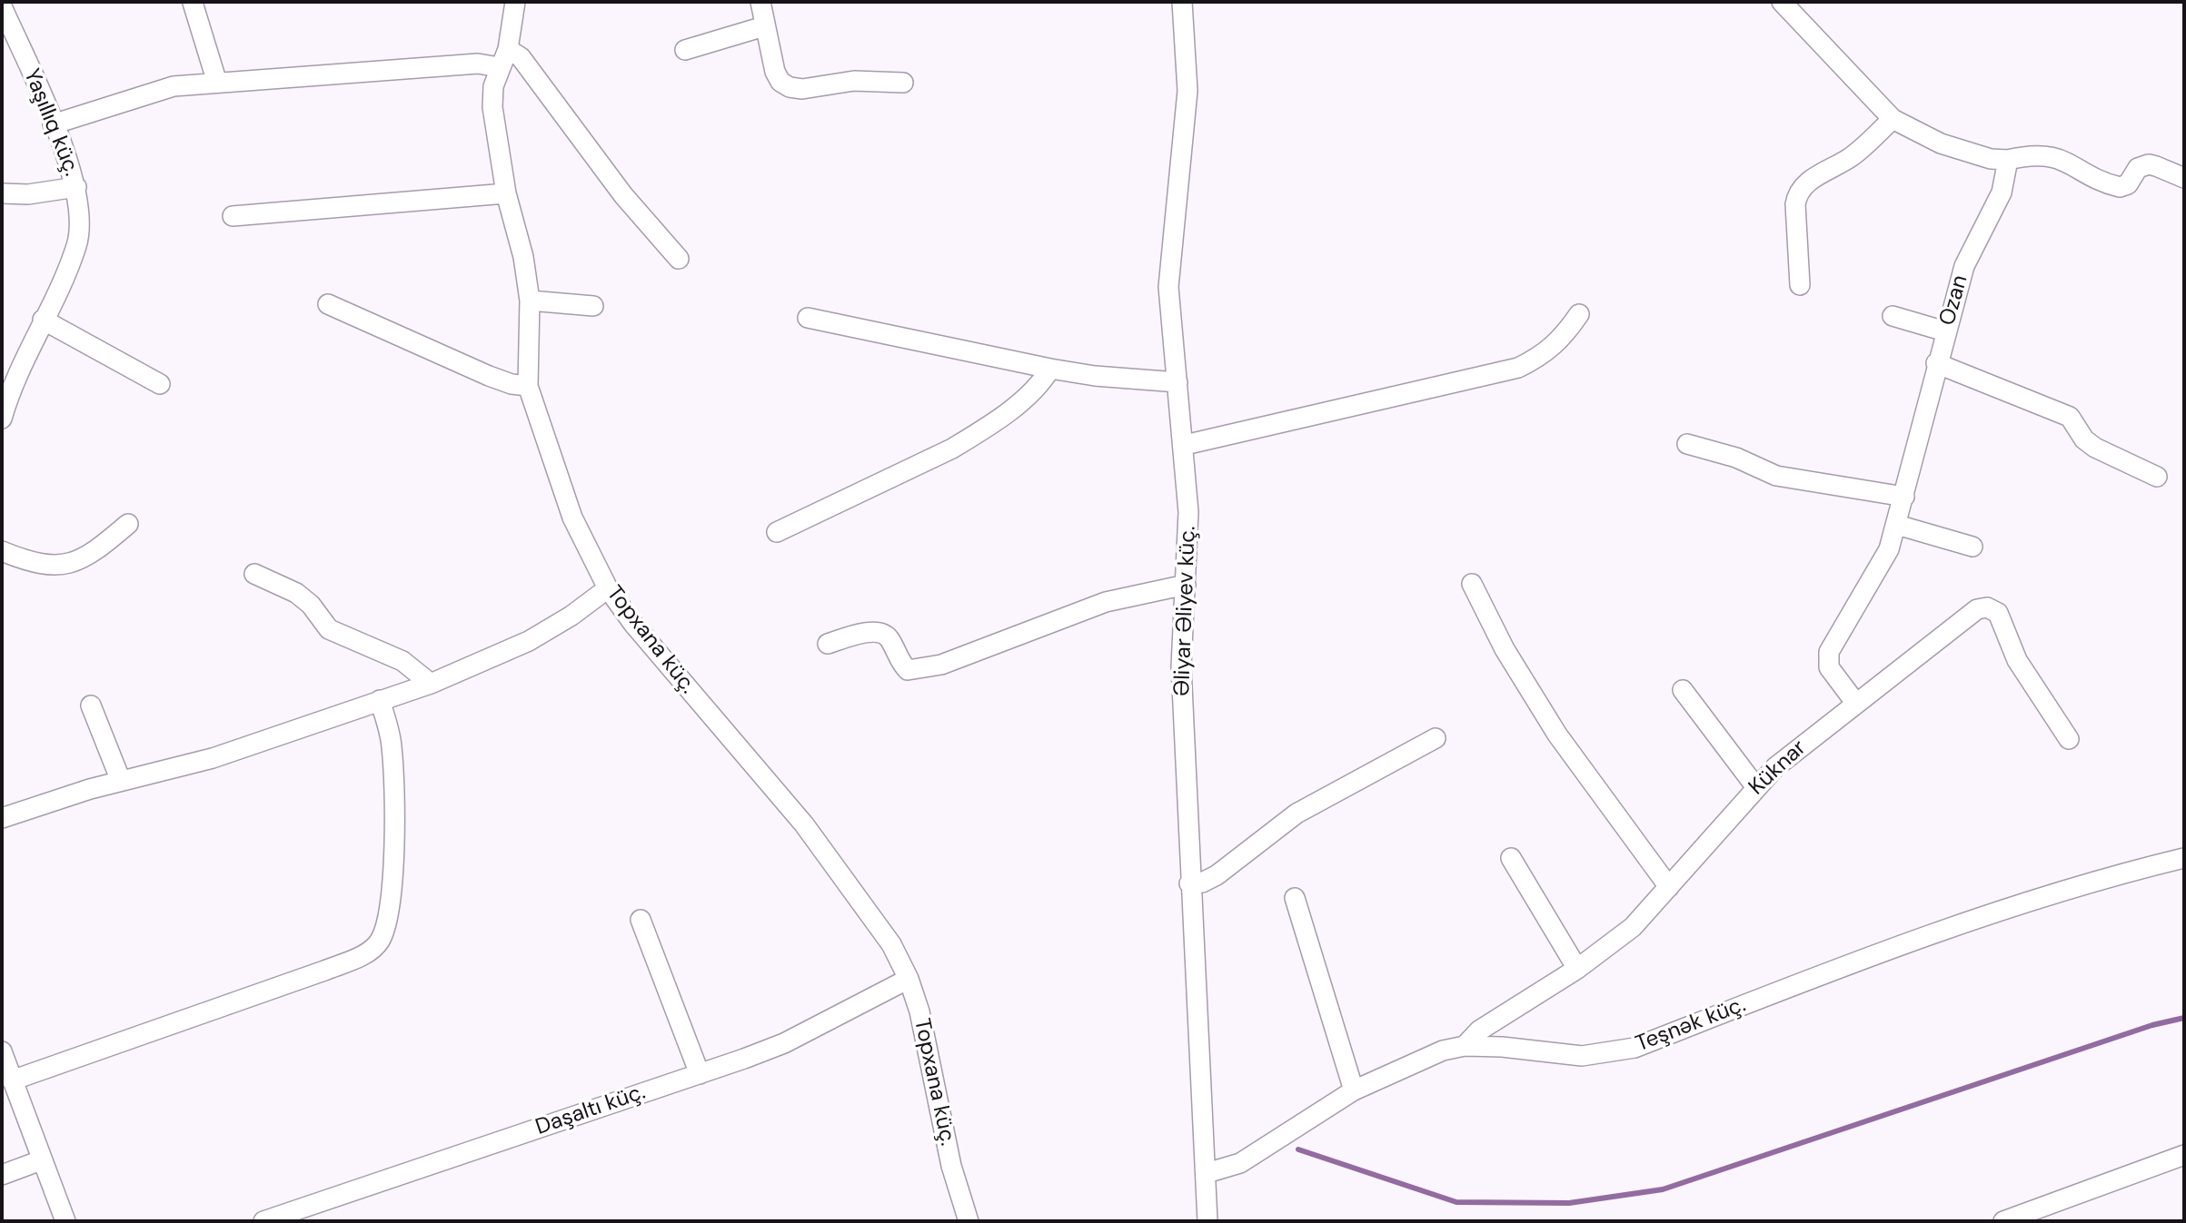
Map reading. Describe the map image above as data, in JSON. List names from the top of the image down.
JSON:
{
  "streets": {
    "street": [
      "Yaşıllıq küç.",
      "Ozan",
      "Əliyar Əliyev küç.",
      "Topxana küç.",
      "Küknar",
      "Teşnək küç.",
      "Daşaltı küç."
    ]
  },
  "crossings": [
    ["Ozan", "Küknar"],
    ["Əliyar Əliyev küç.", "Teşnək küç."],
    ["Topxana küç.", "Daşaltı küç."],
    ["Küknar", "Teşnək küç."]
  ]
}
